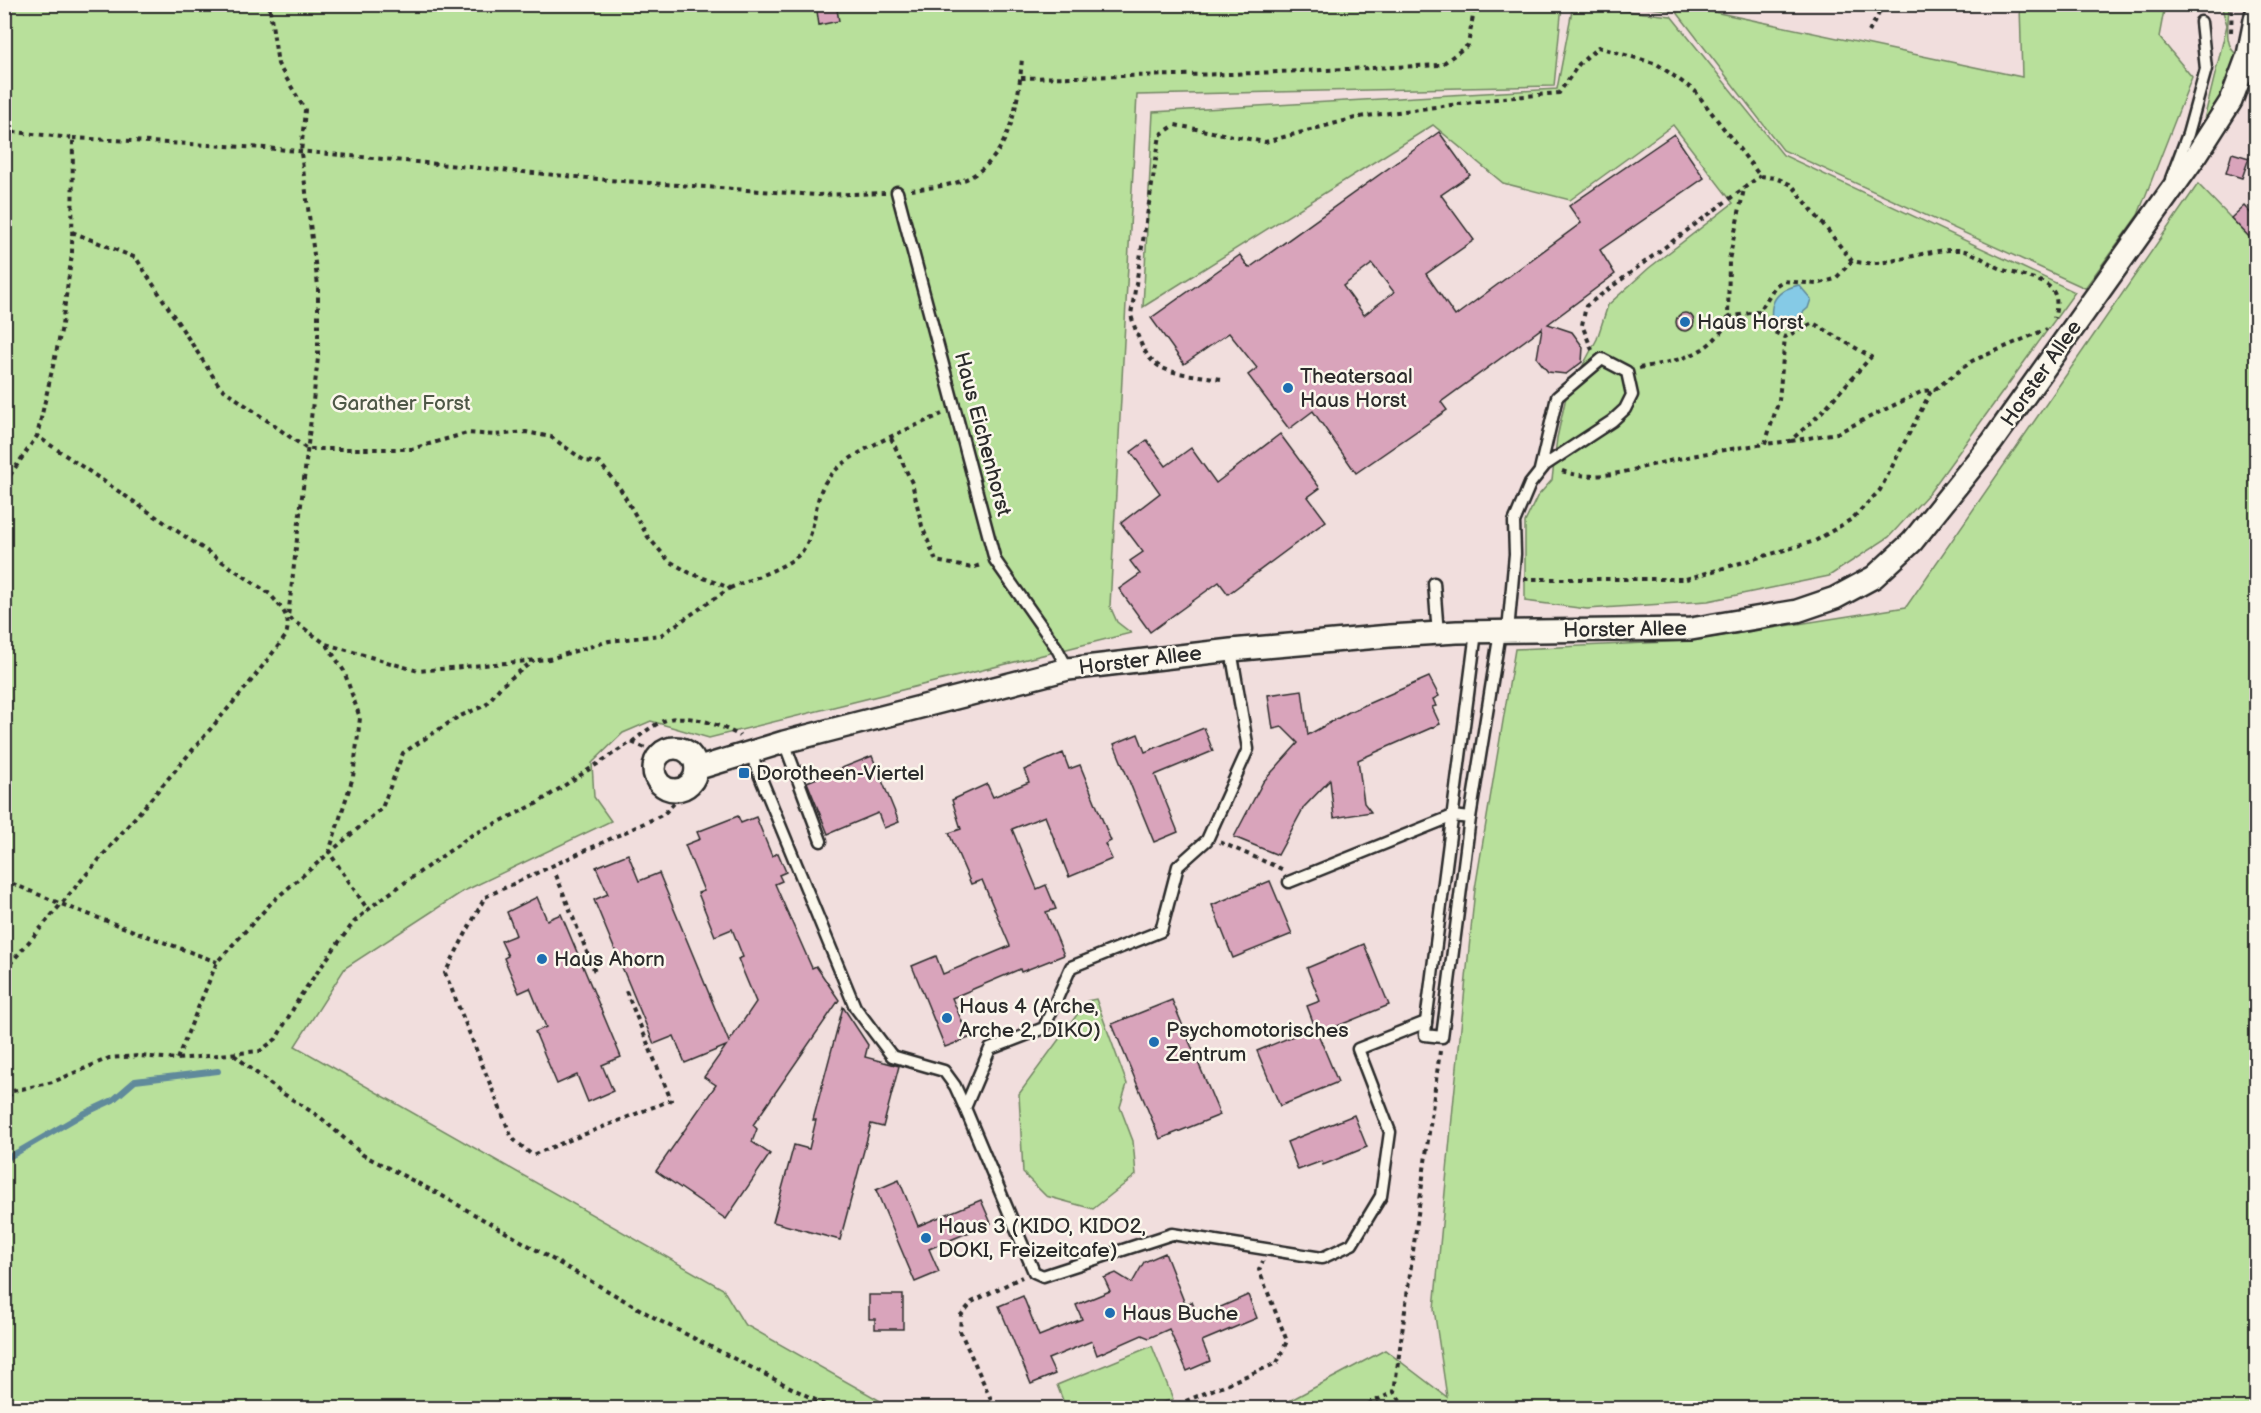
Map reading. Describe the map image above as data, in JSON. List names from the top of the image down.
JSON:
{
  "streets": {
    "street": ["Horster Allee"],
    "lane": ["Haus Eichenhorst"]
  },
  "crossings": [
    ["Horster Allee", "Haus Eichenhorst"]
  ],
  "parks": ["Garather Forst"],
  "places": {
    "other": [
      "Haus Horst",
      "Theatersaal Haus Horst",
      "Haus Ahorn",
      "Haus 4 (Arche, Arche 2, DIKO)",
      "Psychomotorisches Zentrum",
      "Haus 3 (KIDO, KIDO2, DOKI, Freizeitcafe)",
      "Haus Buche"
    ],
    "transit": ["Dorotheen-Viertel"]
  }
}
